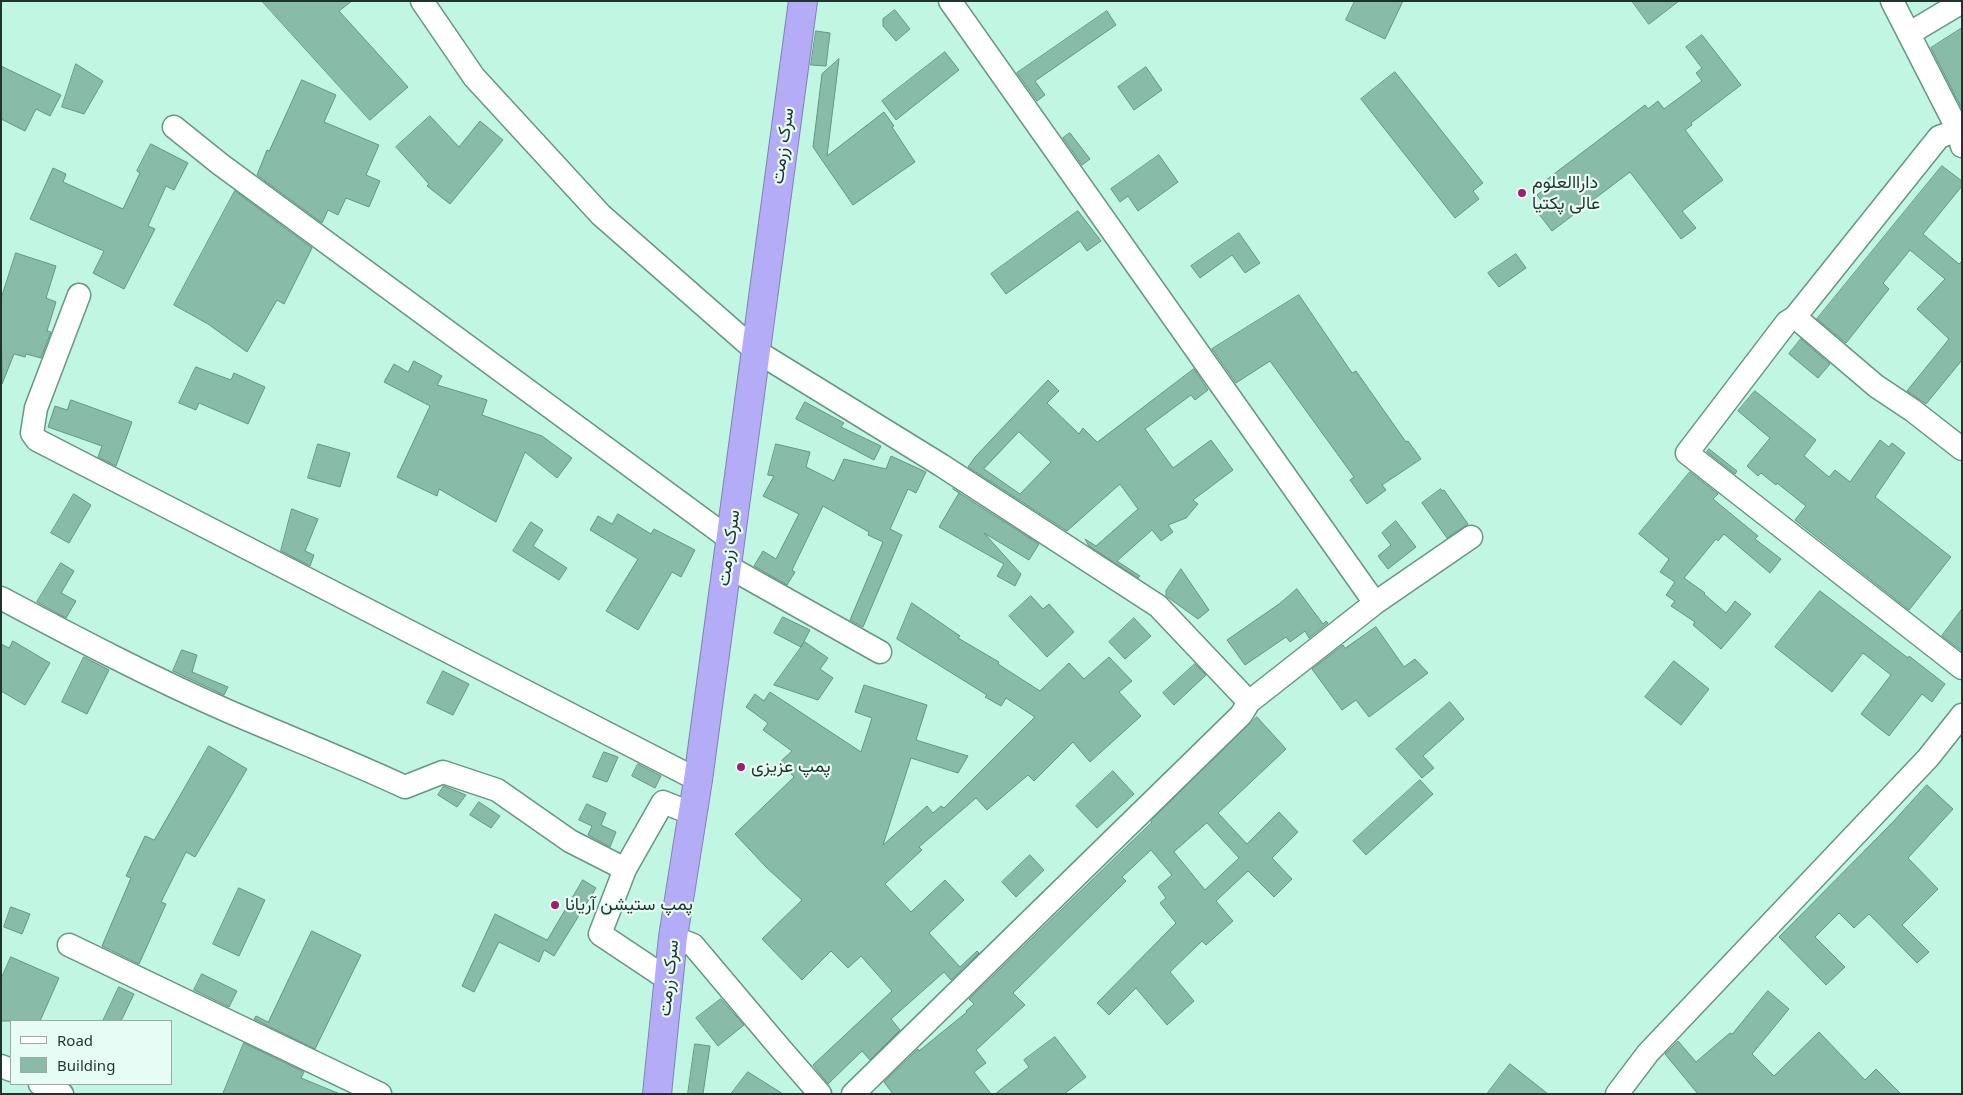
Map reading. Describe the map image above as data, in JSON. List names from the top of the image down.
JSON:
{
  "streets": {
    "highway": ["سرک زرمت"]
  },
  "places": ["داراالعلوم عالی پکتیا", "پمپ عزیزی", "پمپ ستیشن آریانا"],
  "legend": ["Road", "Building"]
}
